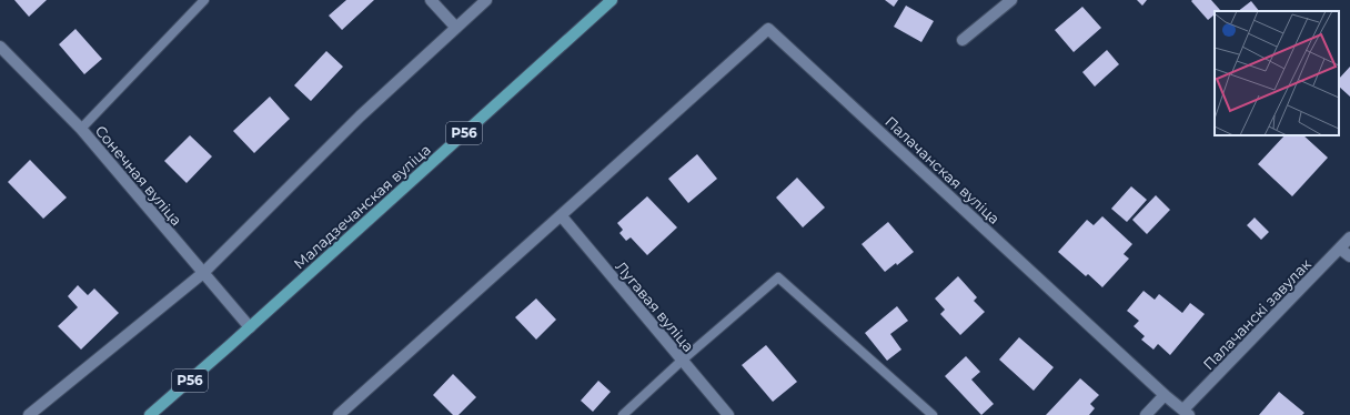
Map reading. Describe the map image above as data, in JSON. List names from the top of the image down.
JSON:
{
  "streets": {
    "main road": ["Р56", "Маладзечанская вуліца"],
    "street": [
      "Палачанская вуліца",
      "Сонечная вуліца",
      "Лугавая вуліца",
      "Палачанскі завулак"
    ]
  },
  "crossings": [
    ["Палачанская вуліца", "Лугавая вуліца"],
    ["Сонечная вуліца", "Маладзечанская вуліца"]
  ]
}
